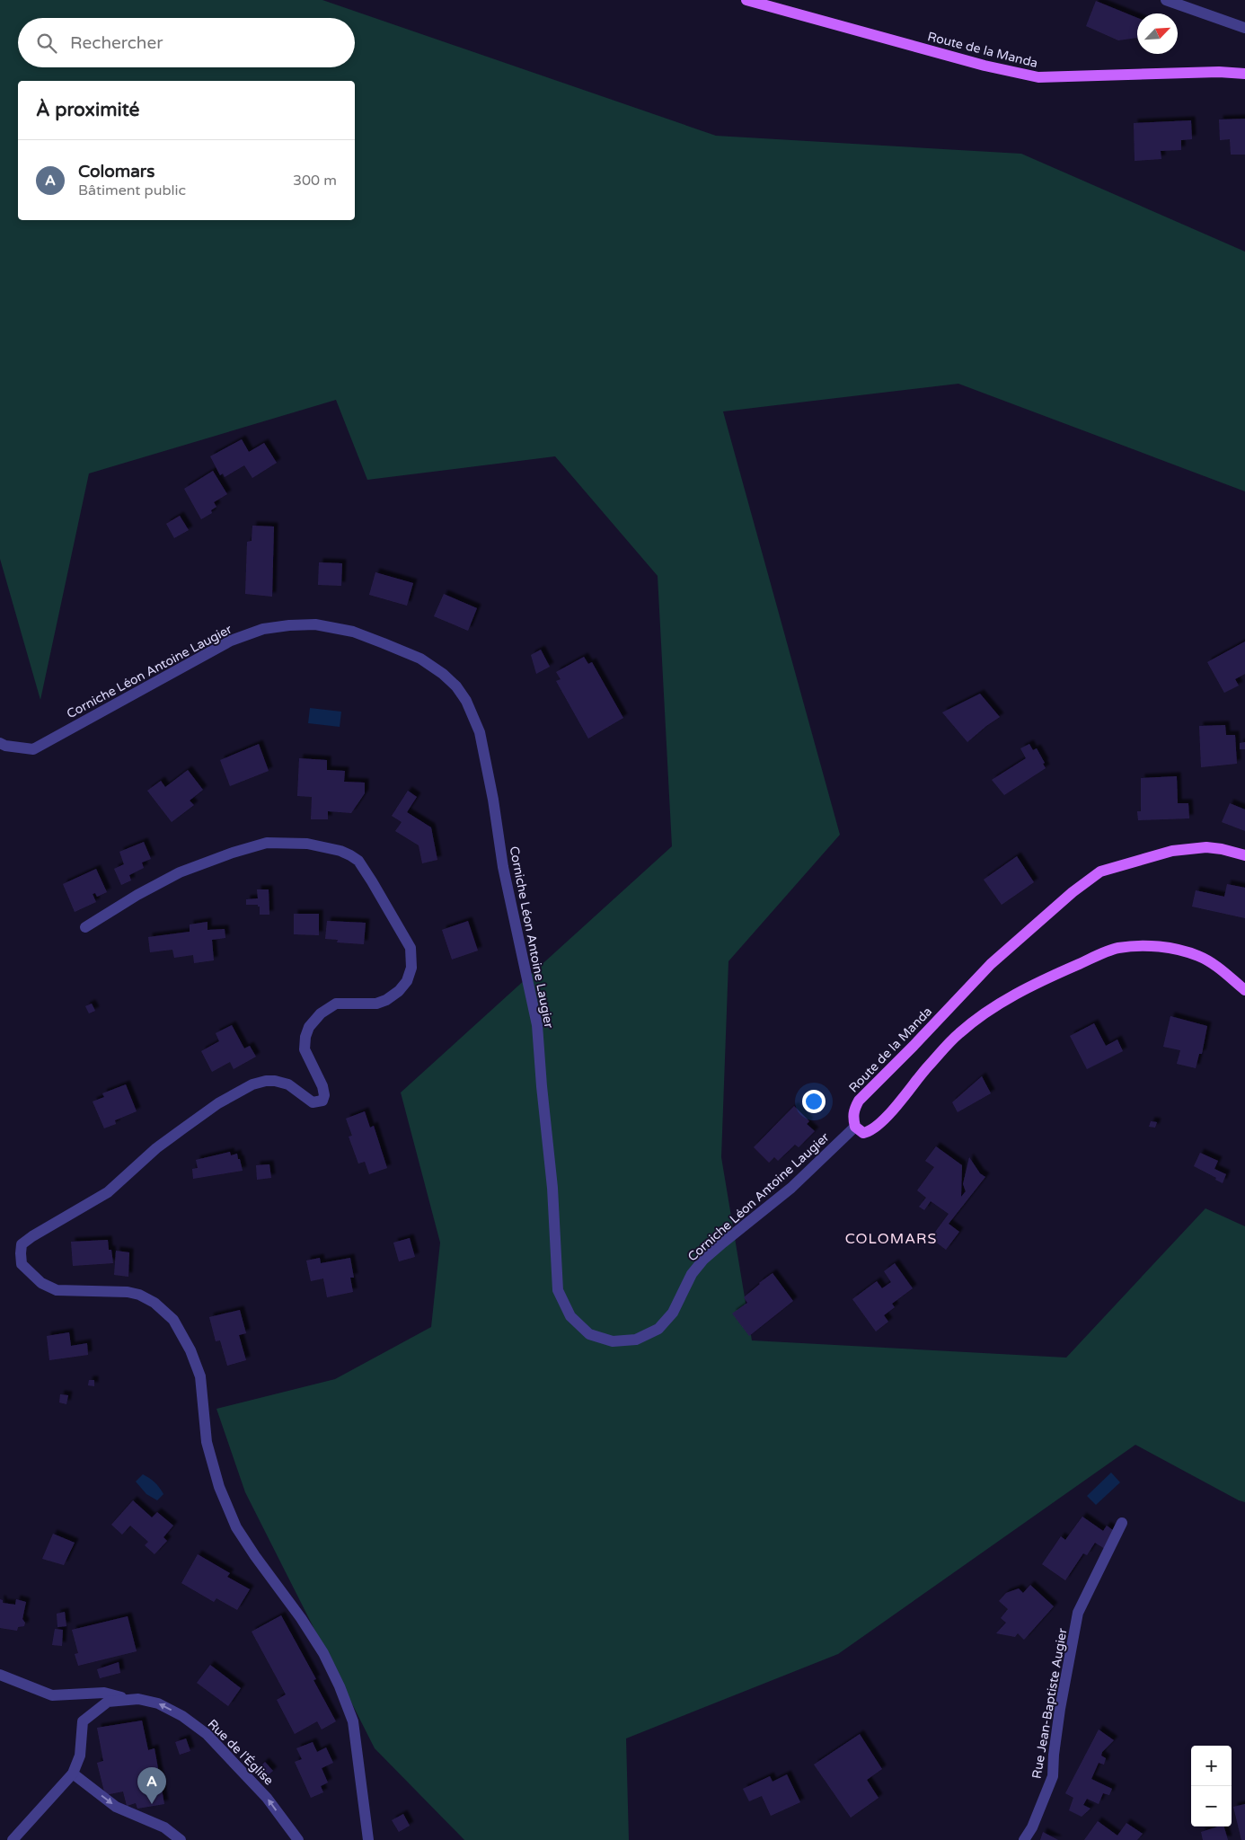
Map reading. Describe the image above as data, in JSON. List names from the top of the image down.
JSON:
{
  "streets": {
    "main road": ["Route de la Manda"],
    "street": ["Corniche Léon Antoine Laugier", "Rue Jean-Baptiste Augier", "Rue de l'Église"]
  },
  "crossings": [
    ["Route de la Manda", "Corniche Léon Antoine Laugier"]
  ],
  "one_way": ["Rue de l'Église"],
  "districts": ["COLOMARS"],
  "north": "top right",
  "page": {
    "search": "Rechercher",
    "heading": "À proximité",
    "list": [
      {
        "mark": "A",
        "name": "Colomars",
        "note": "Bâtiment public",
        "value": "300 m"
      }
    ],
    "map_buttons": ["+", "−"],
    "pins": "A"
  }
}
